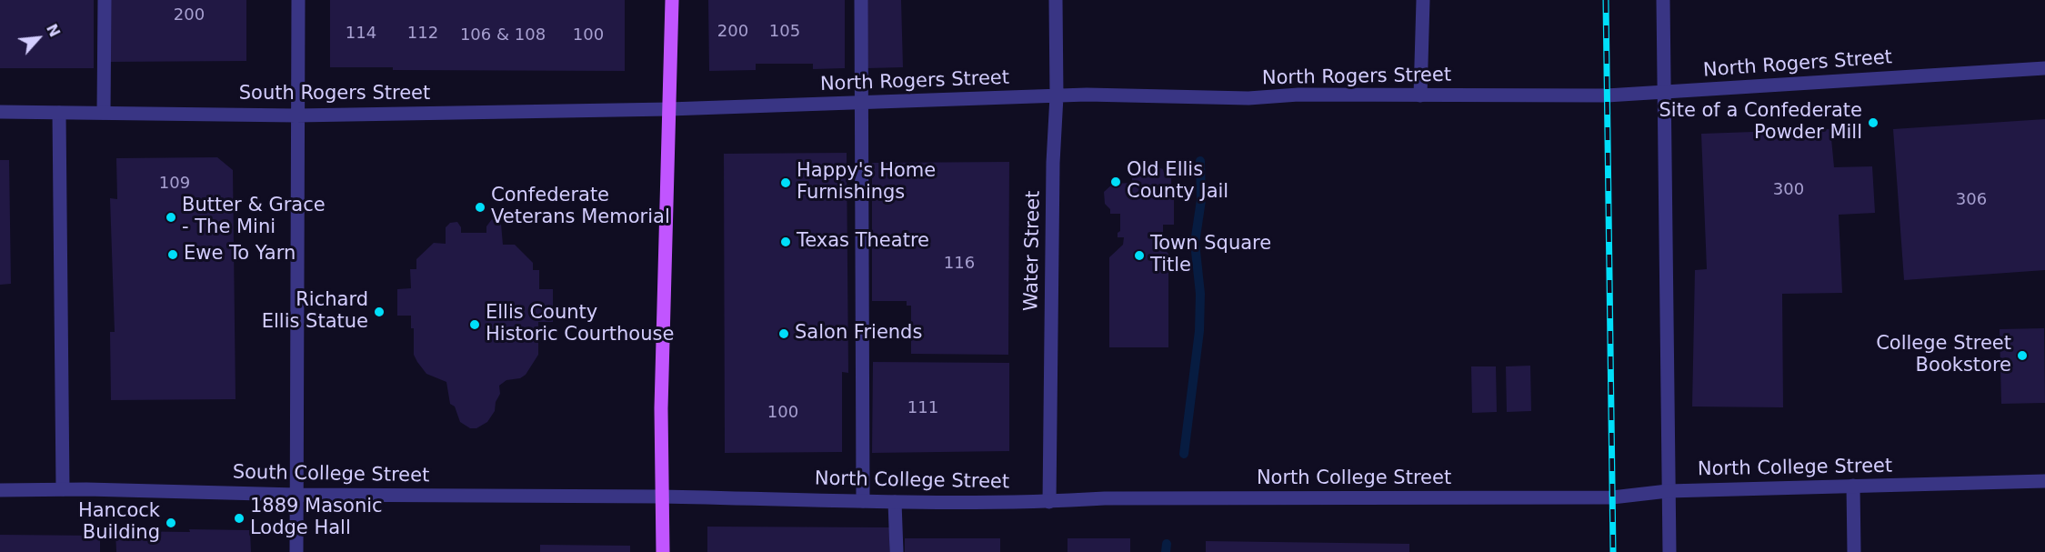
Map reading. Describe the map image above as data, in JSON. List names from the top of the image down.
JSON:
{
  "streets": {
    "street": [
      "North Rogers Street",
      "South Rogers Street",
      "Water Street",
      "North College Street",
      "South College Street"
    ]
  },
  "crossings": [
    ["North Rogers Street", "South Rogers Street"],
    ["North Rogers Street", "Water Street"],
    ["Water Street", "North College Street"],
    ["North College Street", "South College Street"]
  ],
  "places": [
    "Site of a Confederate Powder Mill",
    "Old Ellis County Jail",
    "Happy's Home Furnishings",
    "Confederate Veterans Memorial",
    "Butter & Grace - The Mini",
    "Texas Theatre",
    "Ewe To Yarn",
    "Town Square Title",
    "Richard Ellis Statue",
    "Ellis County Historic Courthouse",
    "Salon Friends",
    "College Street Bookstore",
    "1889 Masonic Lodge Hall",
    "Hancock Building"
  ],
  "house_numbers": [
    "200",
    "200",
    "105",
    "114",
    "112",
    "106 & 108",
    "100",
    "109",
    "300",
    "306",
    "116",
    "111",
    "100"
  ],
  "north": "top right"
}
